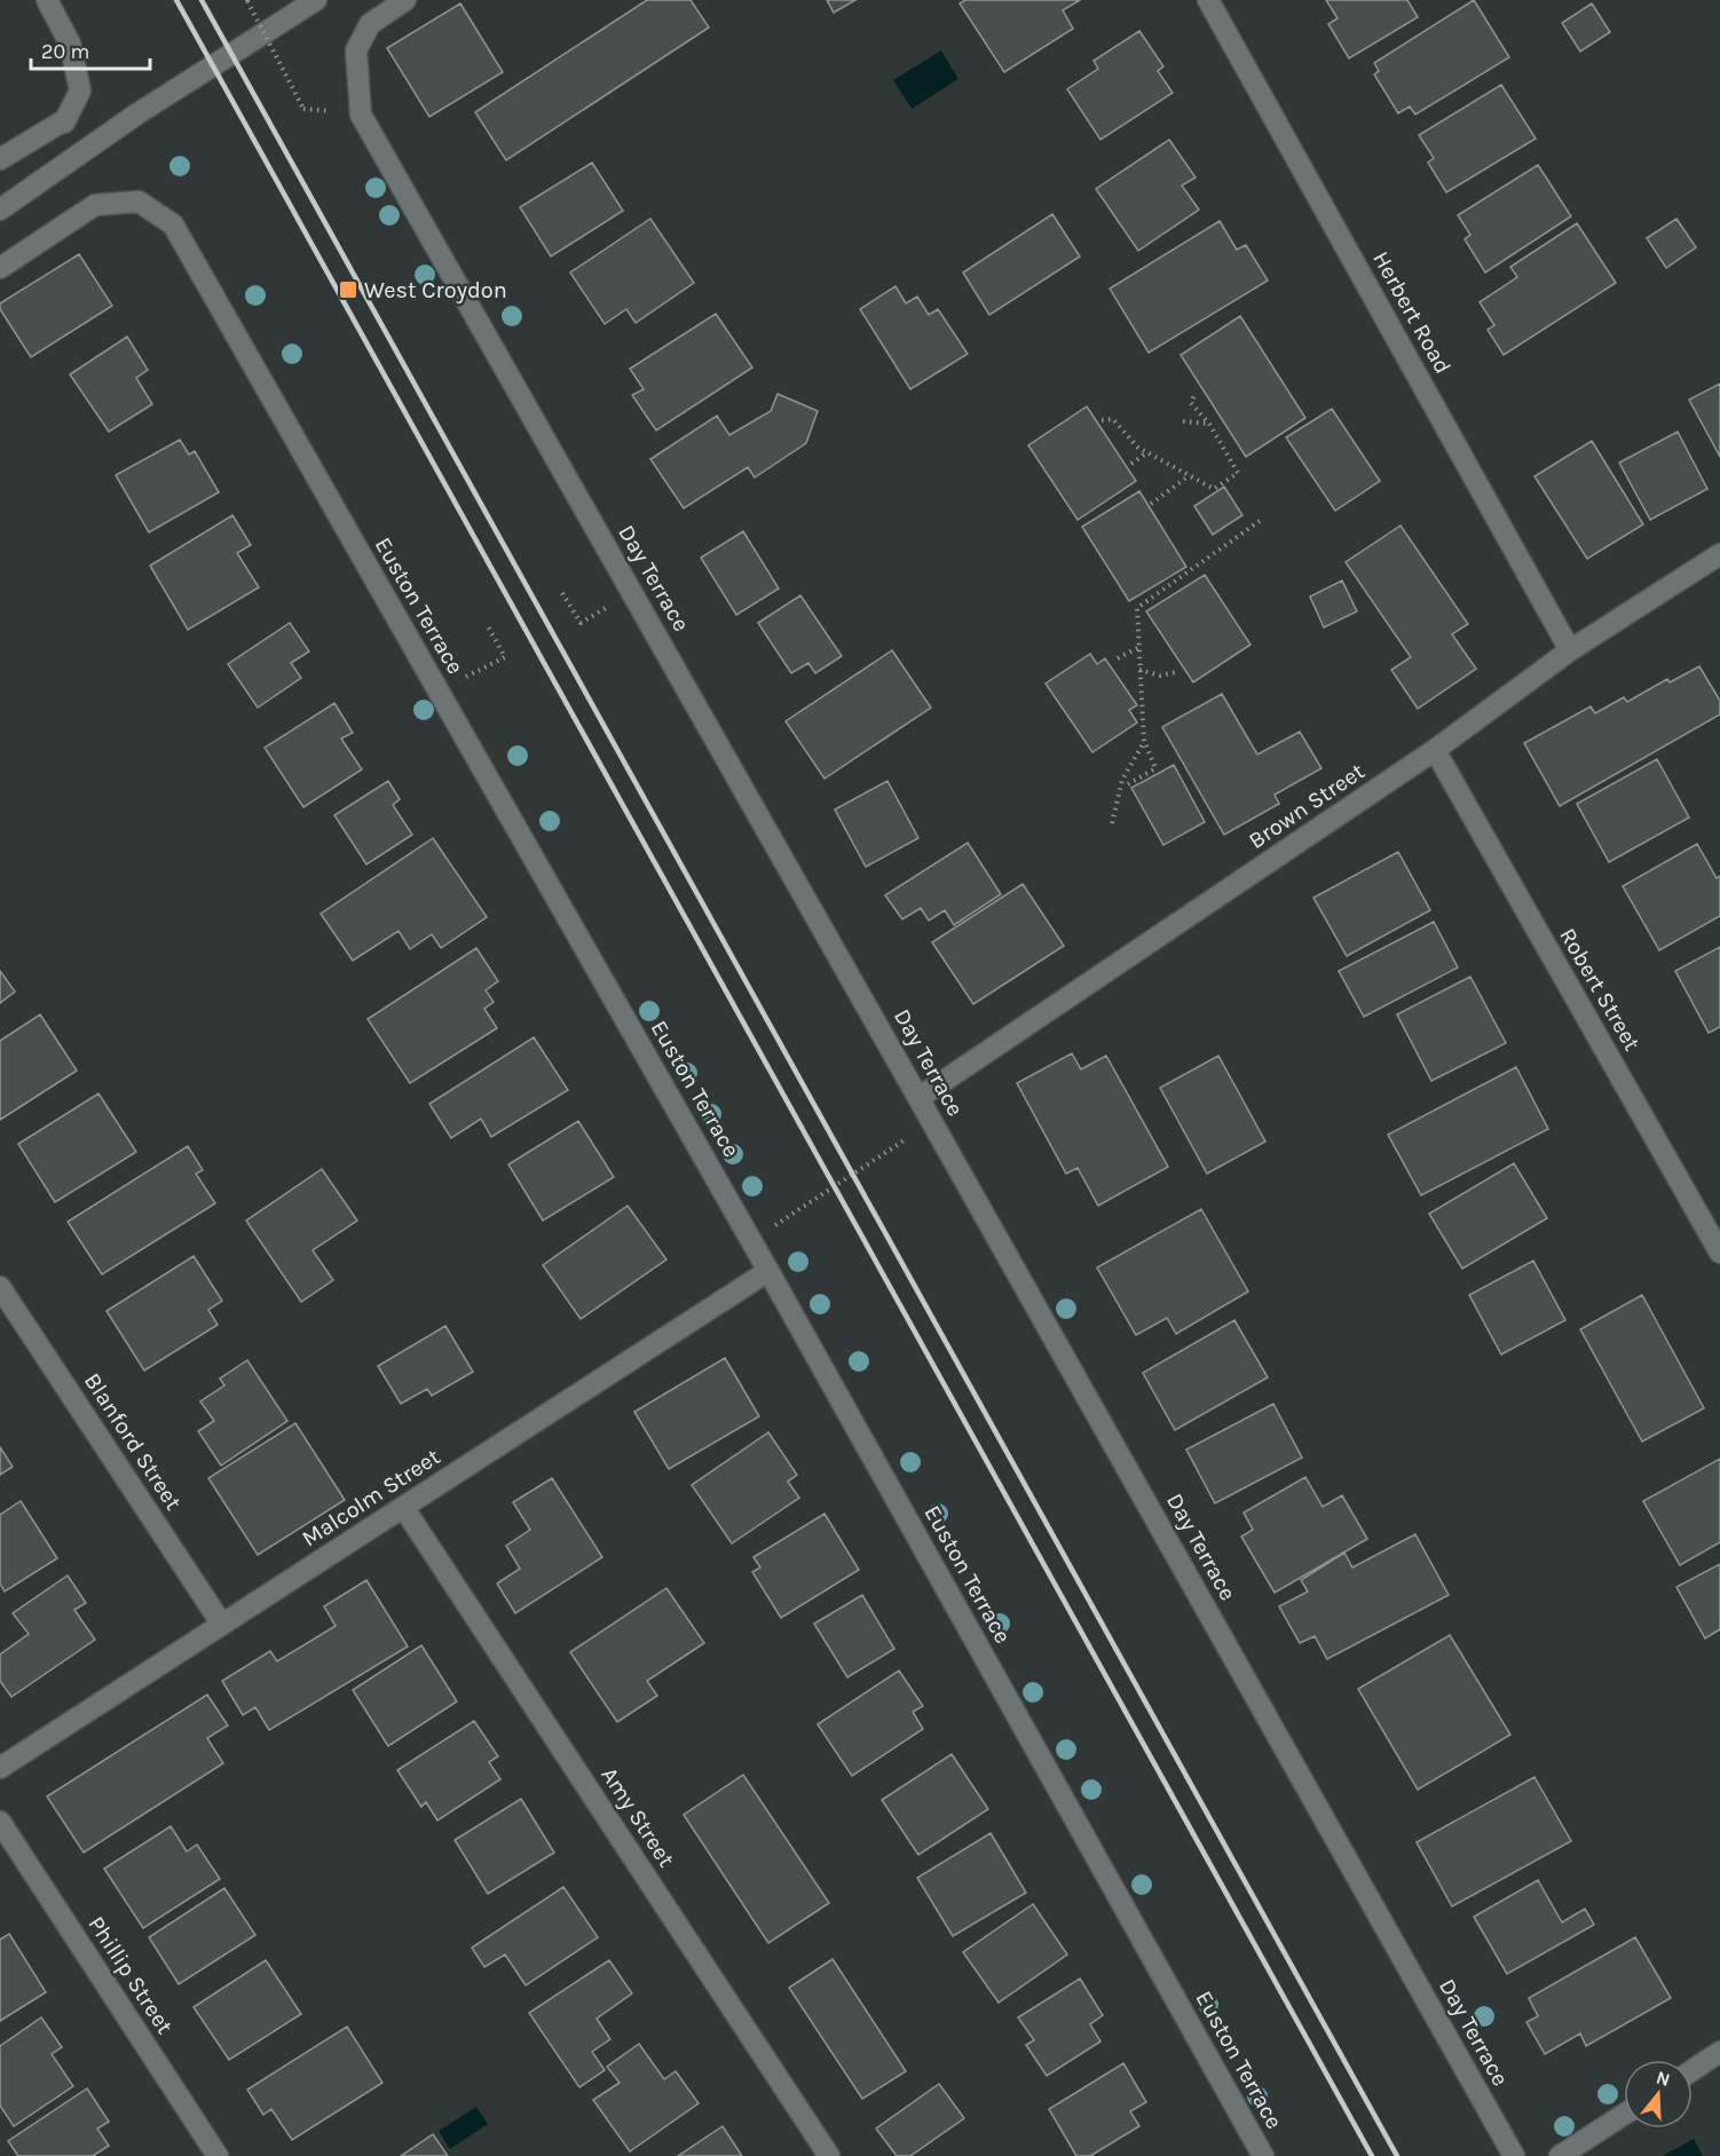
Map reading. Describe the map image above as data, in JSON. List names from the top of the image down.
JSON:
{
  "streets": {
    "street": [
      "Herbert Road",
      "Day Terrace",
      "Euston Terrace",
      "Brown Street",
      "Robert Street",
      "Blanford Street",
      "Malcolm Street",
      "Amy Street",
      "Phillip Street"
    ]
  },
  "crossings": [
    ["Herbert Road", "Brown Street"],
    ["Day Terrace", "Brown Street"],
    ["Euston Terrace", "Malcolm Street"],
    ["Brown Street", "Robert Street"],
    ["Blanford Street", "Malcolm Street"],
    ["Malcolm Street", "Amy Street"]
  ],
  "places": {
    "transit": ["West Croydon"]
  },
  "scale_bar": "20 m",
  "north": "top"
}
